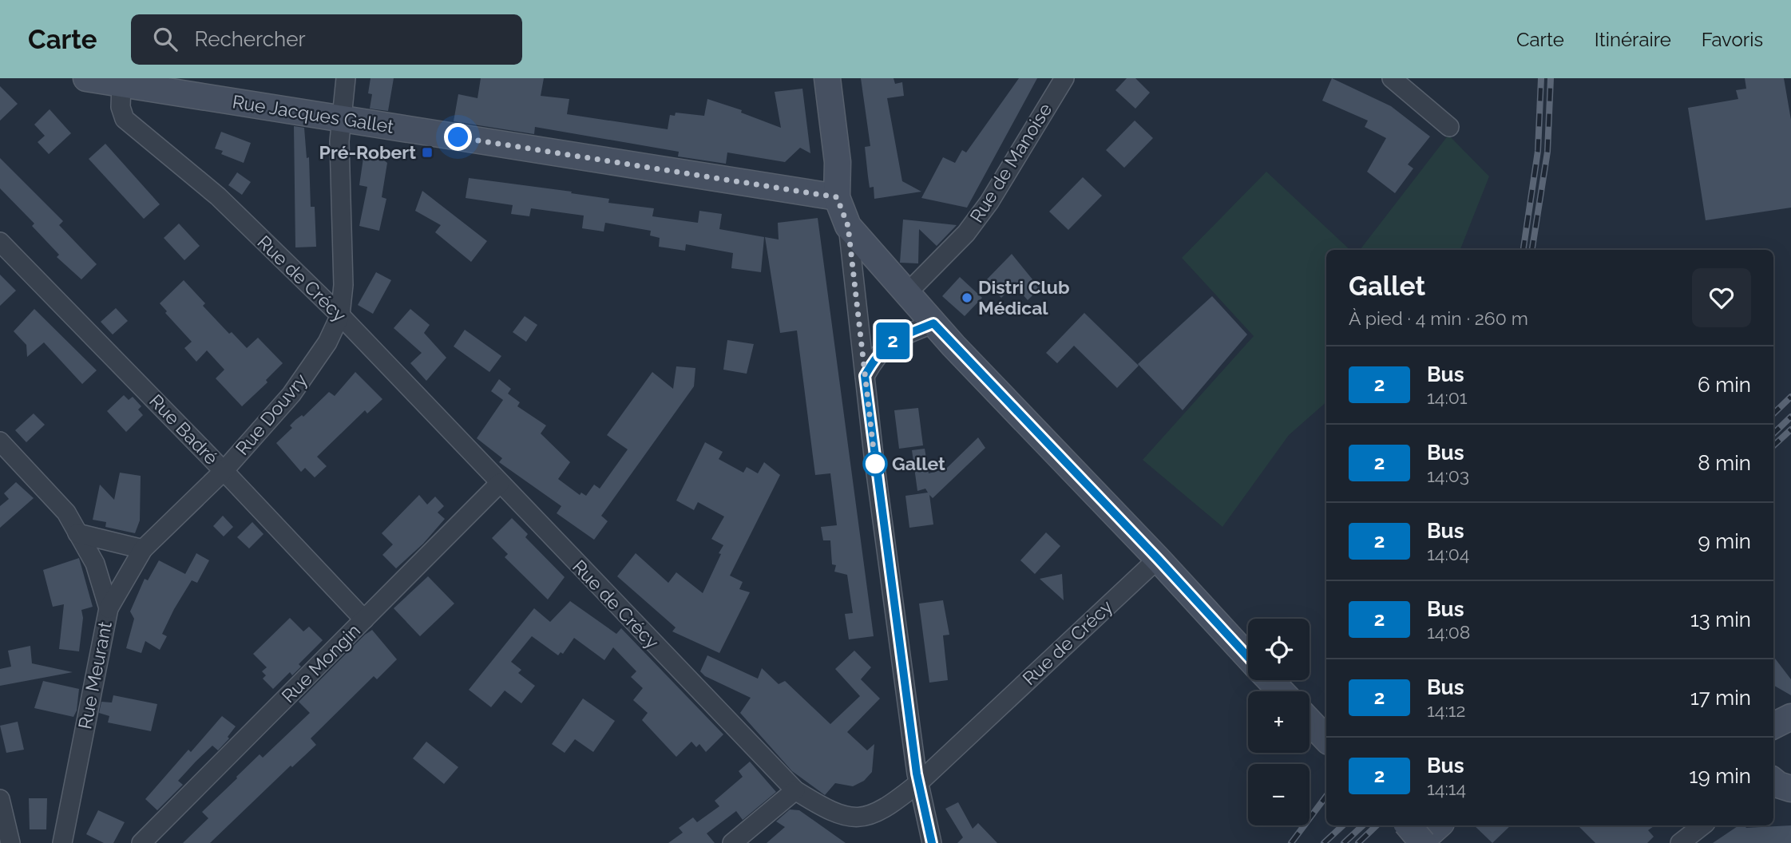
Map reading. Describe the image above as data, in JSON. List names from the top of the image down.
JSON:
{
  "streets": {
    "main road": ["Rue Jacques Gallet"],
    "street": [
      "Rue de Manoise",
      "Rue de Crécy",
      "Rue Douvry",
      "Rue Badré",
      "Rue Mongin",
      "Rue Meurant"
    ]
  },
  "crossings": [
    ["Rue Jacques Gallet", "Rue de Crécy"],
    ["Rue Jacques Gallet", "Rue Douvry"],
    ["Rue de Crécy", "Rue Douvry"],
    ["Rue de Crécy", "Rue Mongin"],
    ["Rue Douvry", "Rue Badré"],
    ["Rue Douvry", "Rue Meurant"],
    ["Rue Badré", "Rue Mongin"]
  ],
  "places": {
    "transit": ["Pré-Robert"],
    "other": ["Distri Club Médical", "Gallet"]
  },
  "lines": ["bus line 2"],
  "page": {
    "header": "Carte",
    "search": "Rechercher",
    "nav": ["Carte", "Itinéraire", "Favoris"],
    "on_map": "2",
    "heading": ["Gallet", "À pied · 4 min · 260 m"],
    "list": [
      {
        "mark": "2",
        "name": "Bus",
        "note": "14:01",
        "value": "6 min"
      },
      {
        "mark": "2",
        "name": "Bus",
        "note": "14:03",
        "value": "8 min"
      },
      {
        "mark": "2",
        "name": "Bus",
        "note": "14:04",
        "value": "9 min"
      },
      {
        "mark": "2",
        "name": "Bus",
        "note": "14:08",
        "value": "13 min"
      },
      {
        "mark": "2",
        "name": "Bus",
        "note": "14:12",
        "value": "17 min"
      },
      {
        "mark": "2",
        "name": "Bus",
        "note": "14:14",
        "value": "19 min"
      }
    ],
    "map_buttons": ["+", "−"]
  }
}
